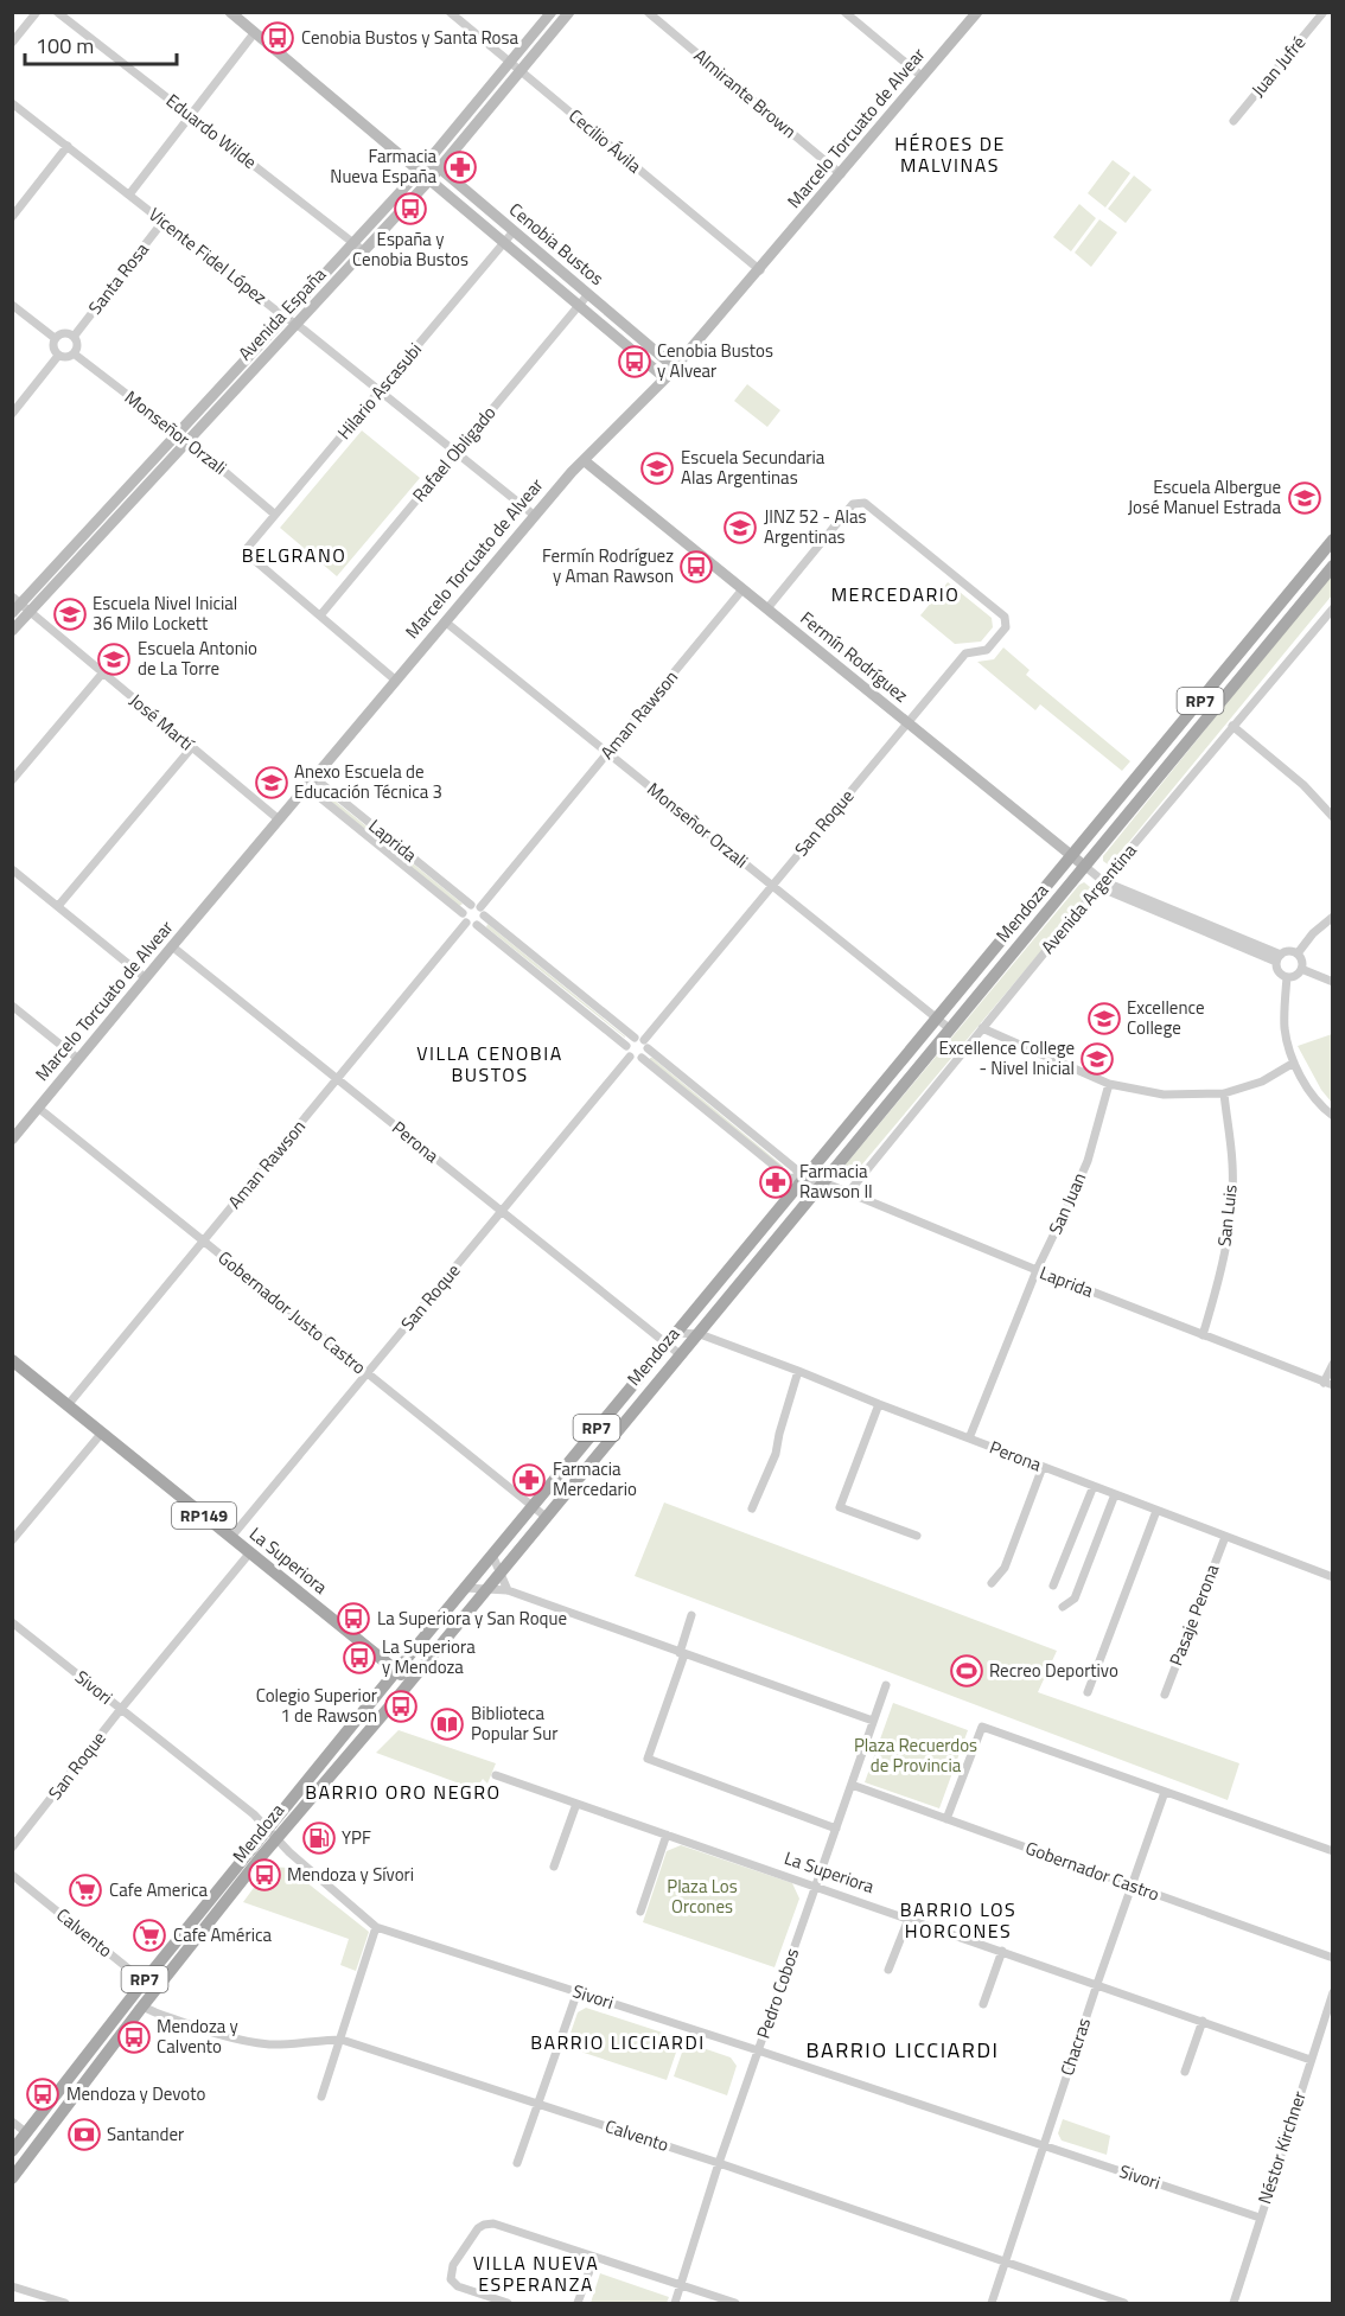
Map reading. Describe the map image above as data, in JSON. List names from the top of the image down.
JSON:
{
  "streets": {
    "main road": [
      "RP7",
      "Mendoza",
      "RP149",
      "La Superiora"
    ],
    "street": [
      "Juan Jufré",
      "Almirante Brown",
      "Marcelo Torcuato de Alvear",
      "Eduardo Wilde",
      "Cecilio Ávila",
      "Cenobia Bustos",
      "Vicente Fidel López",
      "Santa Rosa",
      "Avenida España",
      "Hilario Ascasubi",
      "Monseñor Orzali",
      "Rafael Obligado",
      "Fermín Rodríguez",
      "Aman Rawson",
      "José Martí",
      "San Roque",
      "Laprida",
      "Avenida Argentina",
      "Perona",
      "San Juan",
      "San Luis",
      "Gobernador Justo Castro",
      "Pasaje Perona",
      "Sivori",
      "Gobernador Castro",
      "Calvento",
      "Pedro Cobos",
      "Chacras",
      "Néstor Kirchner"
    ]
  },
  "crossings": [
    ["Almirante Brown", "Marcelo Torcuato de Alvear"],
    ["Marcelo Torcuato de Alvear", "Cecilio Ávila"],
    ["Marcelo Torcuato de Alvear", "Cenobia Bustos"],
    ["Marcelo Torcuato de Alvear", "Vicente Fidel López"],
    ["Marcelo Torcuato de Alvear", "Monseñor Orzali"],
    ["Marcelo Torcuato de Alvear", "Fermín Rodríguez"],
    ["Marcelo Torcuato de Alvear", "José Martí"],
    ["Marcelo Torcuato de Alvear", "Laprida"],
    ["Marcelo Torcuato de Alvear", "Perona"],
    ["Marcelo Torcuato de Alvear", "Gobernador Justo Castro"],
    ["Eduardo Wilde", "Avenida España"],
    ["Cecilio Ávila", "Avenida España"],
    ["Cenobia Bustos", "Avenida España"],
    ["Cenobia Bustos", "Hilario Ascasubi"],
    ["Cenobia Bustos", "Rafael Obligado"],
    ["Vicente Fidel López", "Santa Rosa"],
    ["Vicente Fidel López", "Avenida España"],
    ["Vicente Fidel López", "Hilario Ascasubi"],
    ["Vicente Fidel López", "Rafael Obligado"],
    ["Santa Rosa", "Monseñor Orzali"],
    ["Avenida España", "Monseñor Orzali"],
    ["Avenida España", "José Martí"],
    ["Hilario Ascasubi", "Monseñor Orzali"],
    ["Hilario Ascasubi", "Rafael Obligado"],
    ["Monseñor Orzali", "Aman Rawson"],
    ["Monseñor Orzali", "San Roque"],
    ["Monseñor Orzali", "Mendoza"],
    ["Fermín Rodríguez", "Aman Rawson"],
    ["Fermín Rodríguez", "San Roque"],
    ["Fermín Rodríguez", "Avenida Argentina"],
    ["Fermín Rodríguez", "Mendoza"],
    ["Aman Rawson", "Laprida"],
    ["Aman Rawson", "Perona"],
    ["Aman Rawson", "Gobernador Justo Castro"],
    ["Aman Rawson", "La Superiora"],
    ["San Roque", "Perona"],
    ["San Roque", "Gobernador Justo Castro"],
    ["San Roque", "La Superiora"],
    ["San Roque", "Sivori"],
    ["Laprida", "Avenida Argentina"],
    ["Laprida", "Mendoza"],
    ["Laprida", "San Juan"],
    ["Laprida", "San Luis"],
    ["Mendoza", "Perona"],
    ["Mendoza", "Gobernador Justo Castro"],
    ["Mendoza", "La Superiora"],
    ["Mendoza", "Sivori"],
    ["Mendoza", "Calvento"],
    ["Perona", "San Juan"],
    ["Perona", "Pasaje Perona"],
    ["La Superiora", "Pedro Cobos"],
    ["La Superiora", "Chacras"],
    ["La Superiora", "Néstor Kirchner"],
    ["Sivori", "Pedro Cobos"],
    ["Sivori", "Chacras"],
    ["Sivori", "Néstor Kirchner"],
    ["Gobernador Castro", "Pedro Cobos"],
    ["Gobernador Castro", "Chacras"],
    ["Calvento", "Pedro Cobos"],
    ["Calvento", "Chacras"]
  ],
  "districts": [
    "HÉROES DE MALVINAS",
    "BELGRANO",
    "MERCEDARIO",
    "VILLA CENOBIA BUSTOS",
    "BARRIO ORO NEGRO",
    "BARRIO LOS HORCONES",
    "BARRIO LICCIARDI",
    "BARRIO LICCIARDI",
    "VILLA NUEVA ESPERANZA"
  ],
  "parks": ["Plaza Recuerdos de Provincia", "Plaza Los Orcones"],
  "places": {
    "bus stop": [
      "Cenobia Bustos y Santa Rosa",
      "España y Cenobia Bustos",
      "Cenobia Bustos y Alvear",
      "Fermín Rodríguez y Aman Rawson",
      "La Superiora y San Roque",
      "La Superiora y Mendoza",
      "Colegio Superior 1 de Rawson",
      "Mendoza y Sívori",
      "Mendoza y Calvento",
      "Mendoza y Devoto"
    ],
    "pharmacy": ["Farmacia Nueva España", "Farmacia Rawson II", "Farmacia Mercedario"],
    "school or university": [
      "Escuela Secundaria Alas Argentinas",
      "Escuela Albergue José Manuel Estrada",
      "JINZ 52 - Alas Argentinas",
      "Escuela Nivel Inicial 36 Milo Lockett",
      "Escuela Antonio de La Torre",
      "Anexo Escuela de Educación Técnica 3",
      "Excellence College",
      "Excellence College - Nivel Inicial"
    ],
    "sports": ["Recreo Deportivo"],
    "library": ["Biblioteca Popular Sur"],
    "fuel station": ["YPF"],
    "supermarket": ["Cafe America", "Cafe América"],
    "bank": ["Santander"]
  },
  "scale_bar": "100 m"
}
